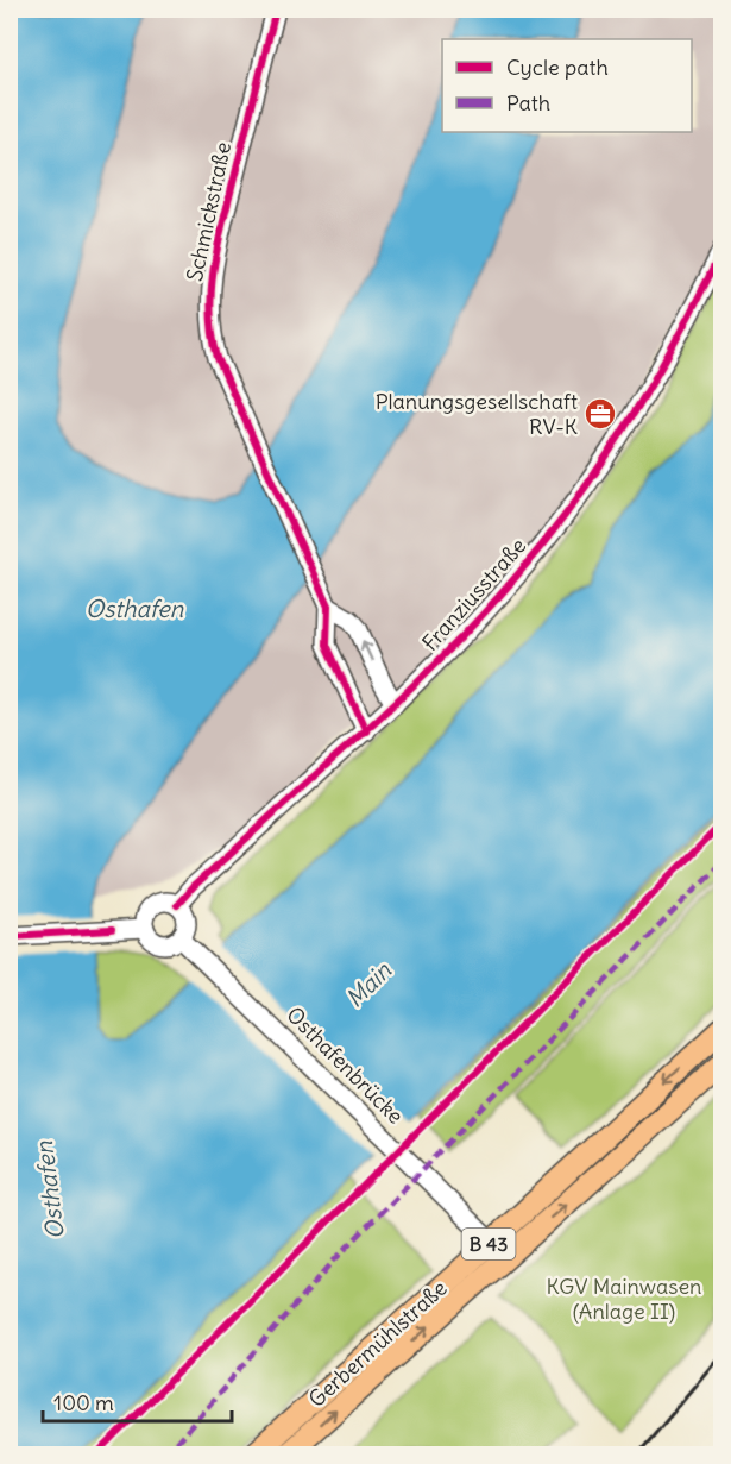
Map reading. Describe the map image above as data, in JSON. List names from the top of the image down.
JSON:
{
  "streets": {
    "main road": ["B 43", "Gerbermühlstraße"],
    "street": ["Schmickstraße", "Franziusstraße", "Osthafenbrücke"]
  },
  "crossings": [
    ["Franziusstraße", "Osthafenbrücke"],
    ["Osthafenbrücke", "Gerbermühlstraße"]
  ],
  "water": ["Osthafen", "Main"],
  "parks": ["KGV Mainwasen (Anlage II)"],
  "places": {
    "office": ["Planungsgesellschaft RV-K"]
  },
  "legend": ["Cycle path", "Path"],
  "scale_bar": "100 m"
}
